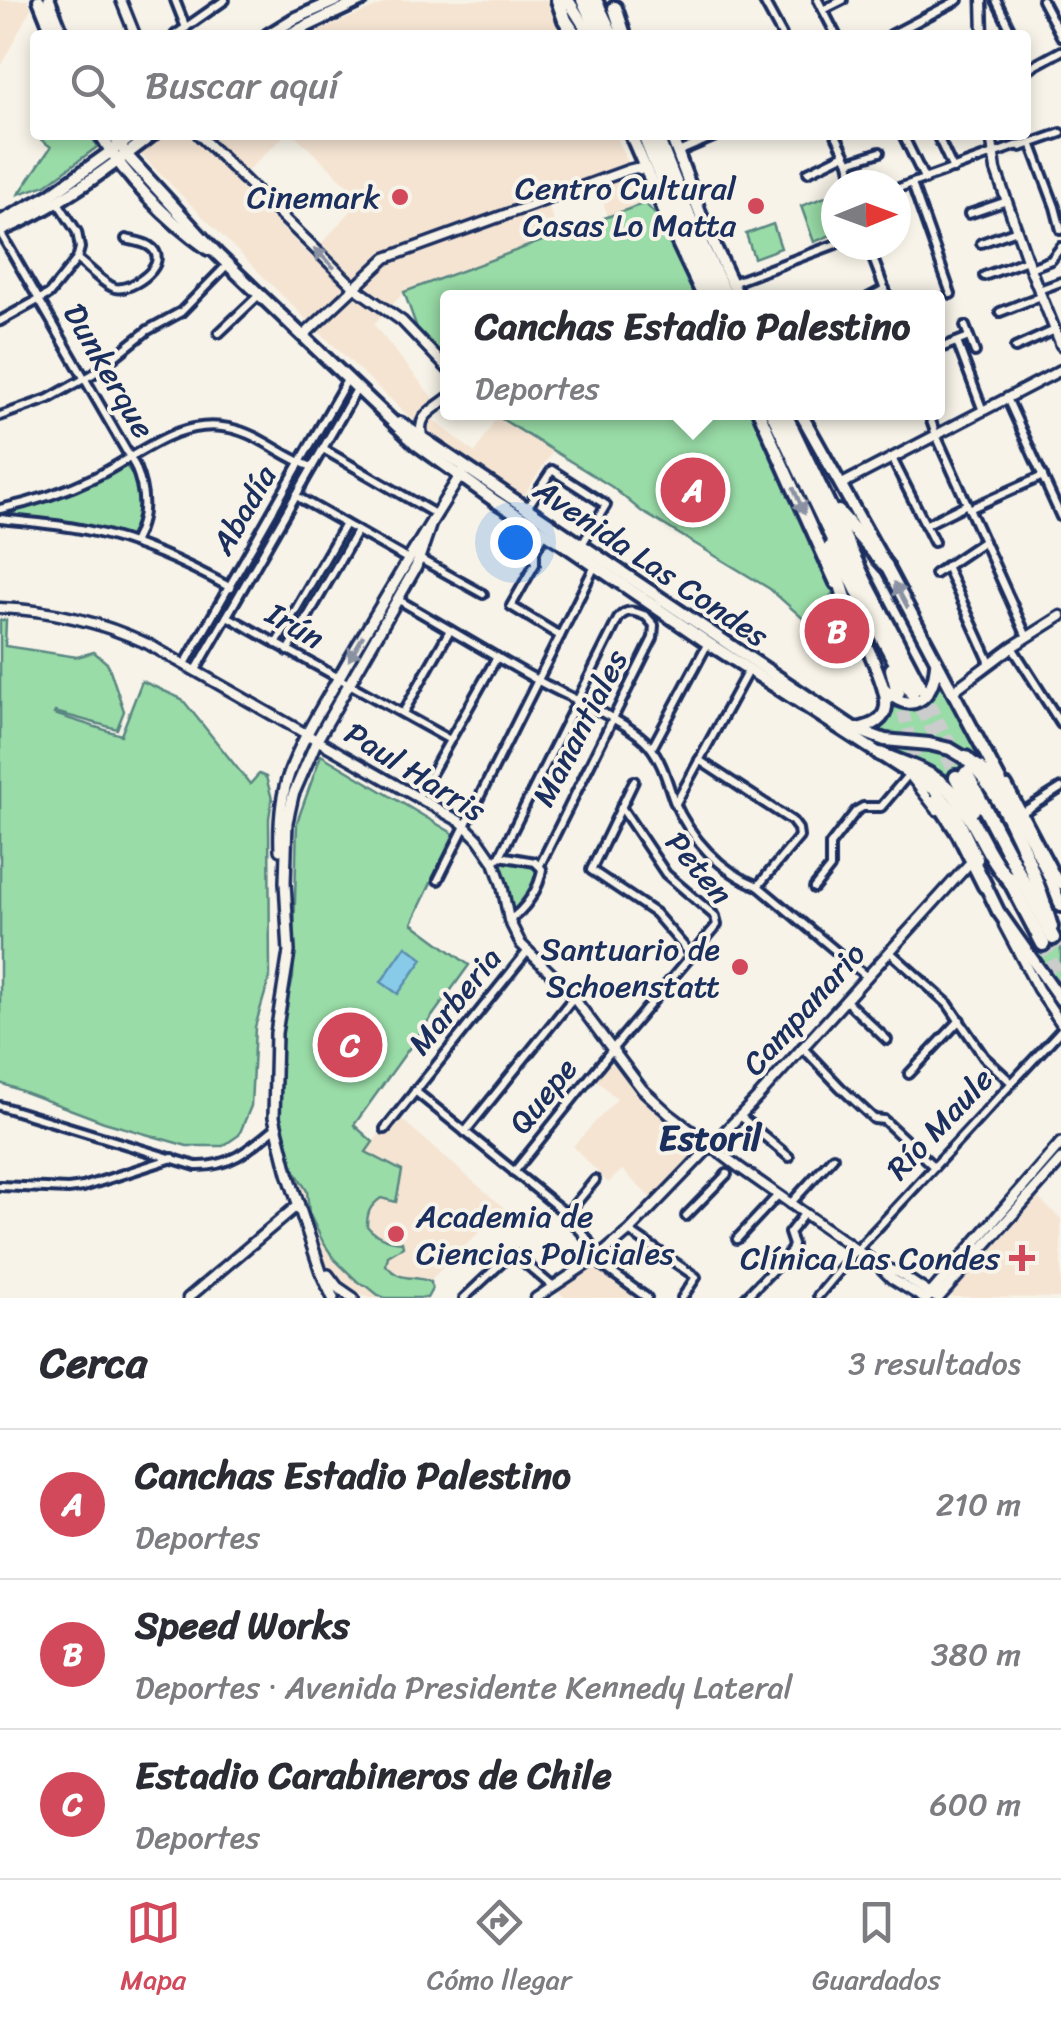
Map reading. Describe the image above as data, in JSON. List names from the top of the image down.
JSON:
{
  "streets": {
    "main road": ["Avenida Las Condes"],
    "street": [
      "Dunkerque",
      "Abadía",
      "Irún",
      "Manantiales",
      "Paul Harris",
      "Peten",
      "Marberia",
      "Campanario",
      "Quepe",
      "Río Maule"
    ]
  },
  "crossings": [
    ["Abadía", "Avenida Las Condes"],
    ["Abadía", "Irún"],
    ["Abadía", "Paul Harris"],
    ["Avenida Las Condes", "Manantiales"],
    ["Manantiales", "Paul Harris"],
    ["Paul Harris", "Peten"],
    ["Paul Harris", "Marberia"],
    ["Paul Harris", "Campanario"],
    ["Paul Harris", "Quepe"],
    ["Paul Harris", "Río Maule"],
    ["Peten", "Quepe"]
  ],
  "districts": ["Estoril"],
  "places": {
    "other": [
      "Cinemark",
      "Centro Cultural Casas Lo Matta",
      "Santuario de Schoenstatt",
      "Academia de Ciencias Policiales"
    ],
    "health": ["Clínica Las Condes"]
  },
  "north": "right",
  "page": {
    "search": "Buscar aquí",
    "popup": ["Canchas Estadio Palestino", "Deportes"],
    "pins": ["A", "B", "C"],
    "heading": ["Cerca", "3 resultados"],
    "list": [
      {
        "mark": "A",
        "name": "Canchas Estadio Palestino",
        "note": "Deportes",
        "value": "210 m"
      },
      {
        "mark": "B",
        "name": "Speed Works",
        "note": "Deportes · Avenida Presidente Kennedy Lateral",
        "value": "380 m"
      },
      {
        "mark": "C",
        "name": "Estadio Carabineros de Chile",
        "note": "Deportes",
        "value": "600 m"
      }
    ],
    "nav": ["Mapa", "Cómo llegar", "Guardados"]
  }
}
